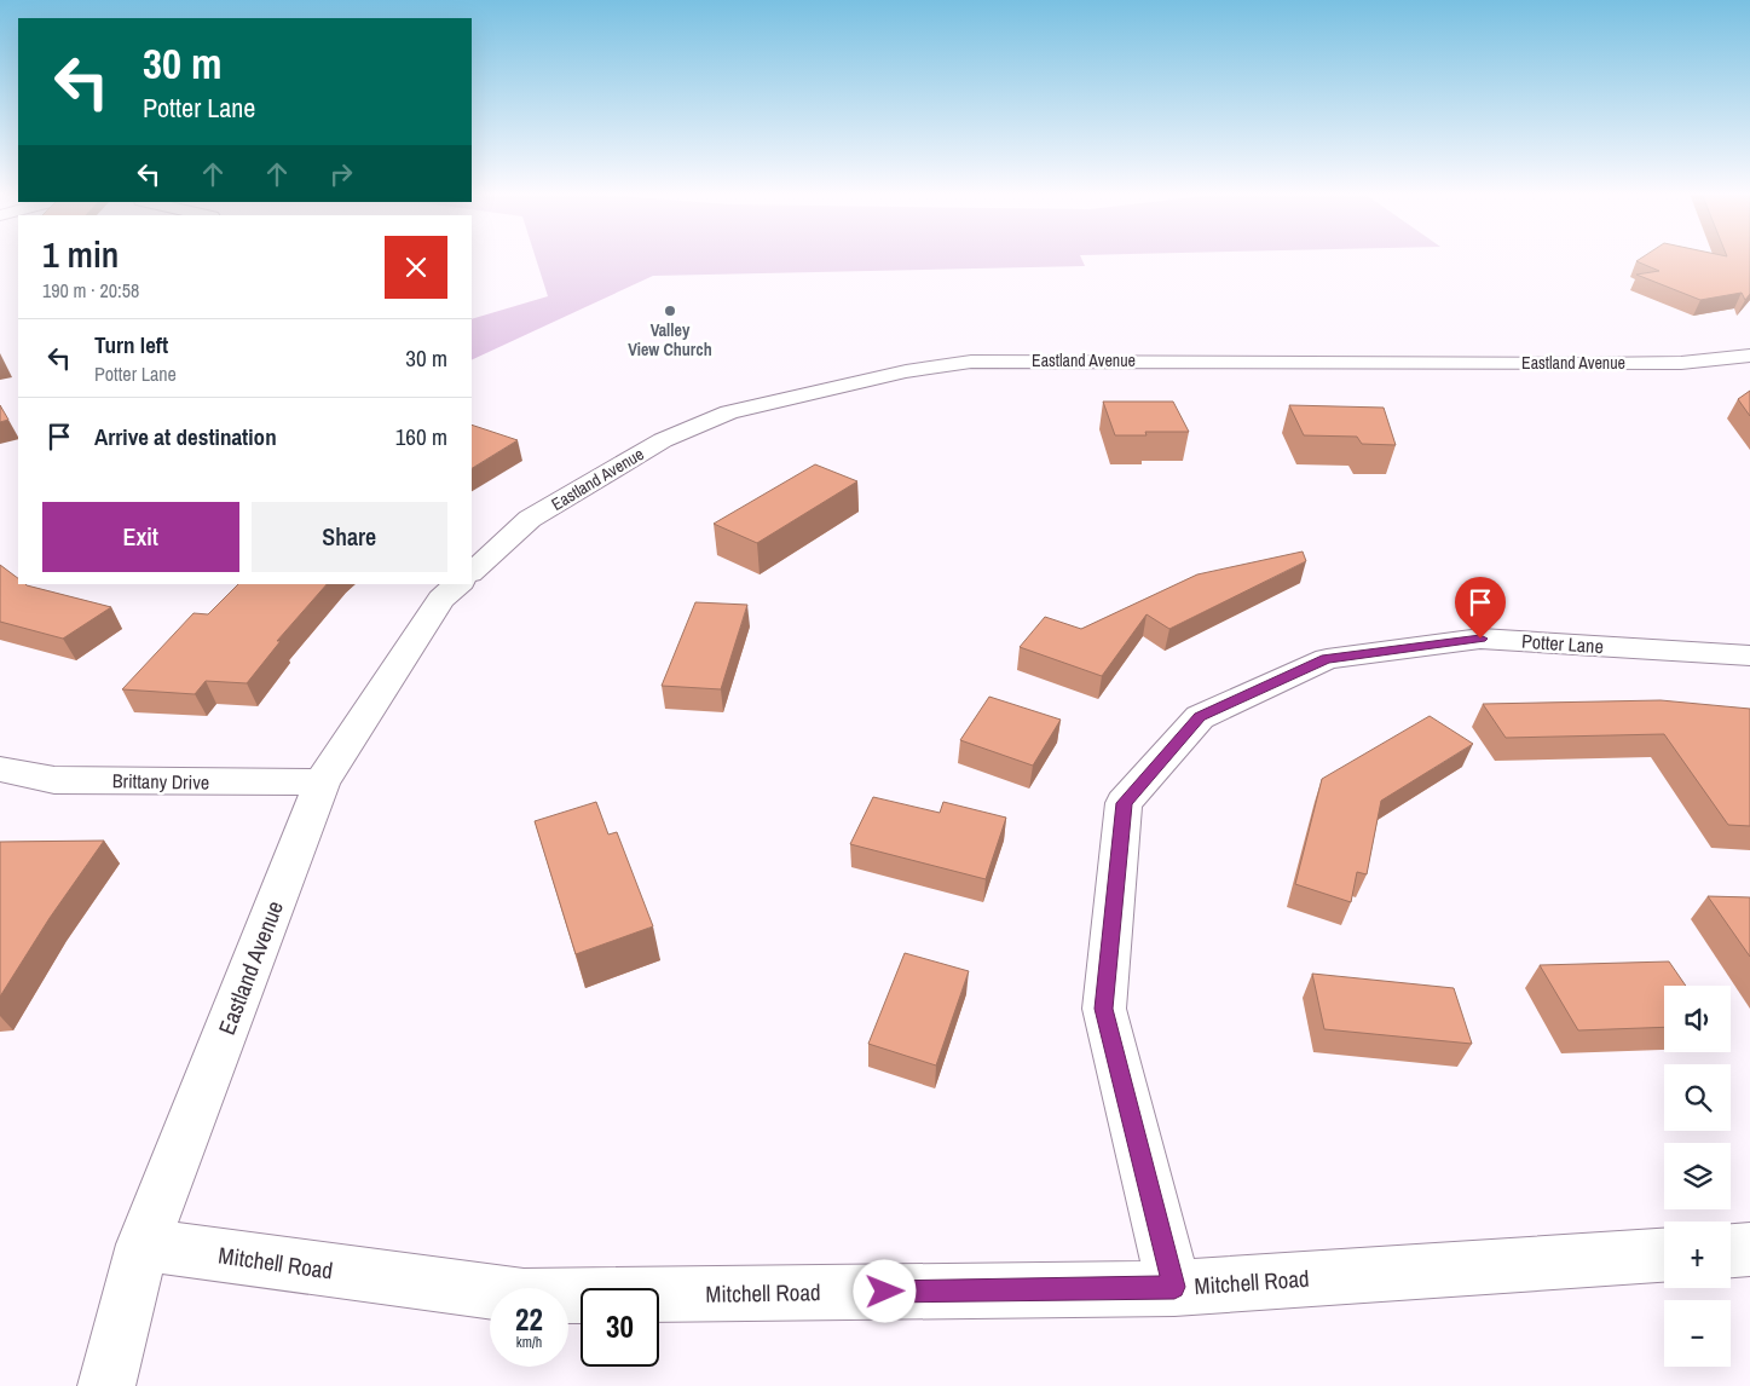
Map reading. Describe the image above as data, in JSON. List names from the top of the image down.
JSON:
{
  "streets": {
    "street": [
      "Eastland Avenue",
      "Potter Lane",
      "Brittany Drive",
      "Mitchell Road"
    ]
  },
  "crossings": [
    ["Eastland Avenue", "Brittany Drive"],
    ["Eastland Avenue", "Mitchell Road"],
    ["Potter Lane", "Mitchell Road"]
  ],
  "places": ["Valley View Church"],
  "page": {
    "turn": ["30 m", "Potter Lane"],
    "heading": ["1 min", "190 m · 20:58"],
    "list": [
      {
        "name": "Turn left",
        "note": "Potter Lane",
        "value": "30 m"
      },
      {
        "name": "Arrive at destination",
        "value": "160 m"
      }
    ],
    "buttons": ["Exit", "Share"],
    "map_buttons": ["+", "−"],
    "speed": "22 km/h",
    "limit": "30"
  }
}
